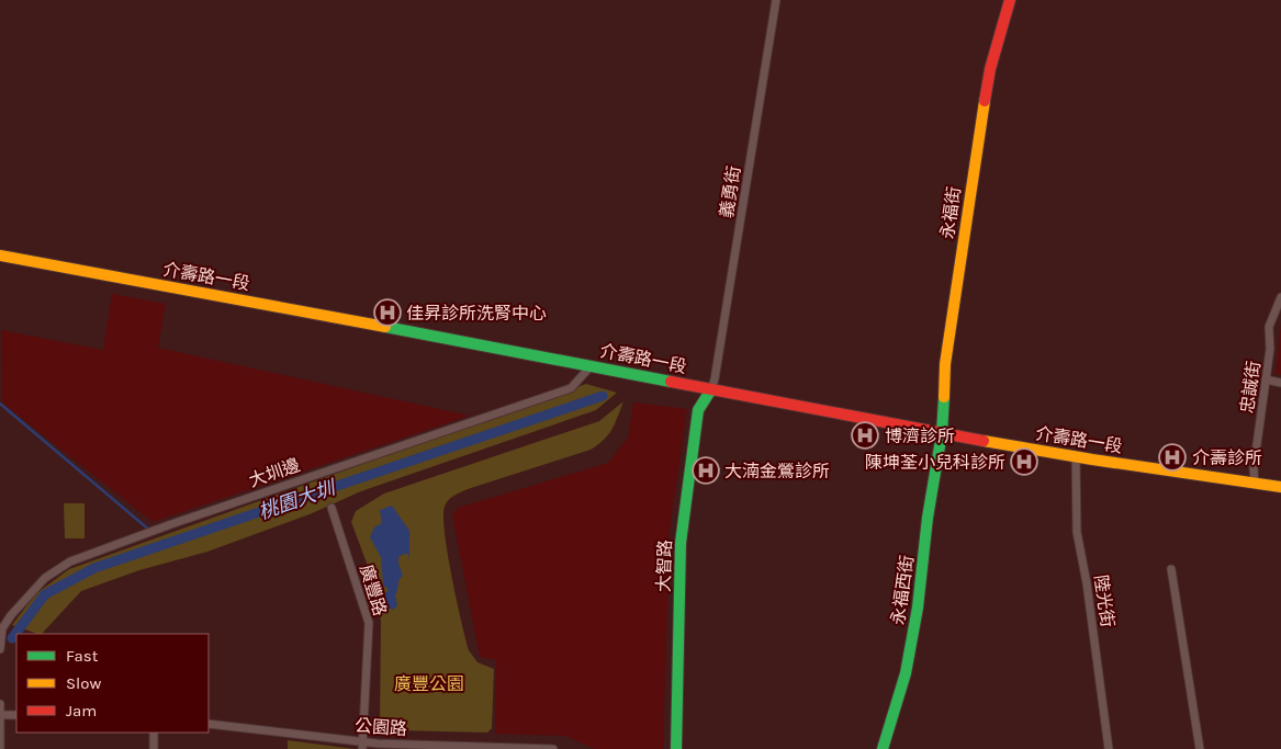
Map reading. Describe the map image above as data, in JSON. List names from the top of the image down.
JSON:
{
  "streets": {
    "main road": [
      "永福街",
      "介壽路一段",
      "大智路",
      "永福西街"
    ],
    "street": [
      "義勇街",
      "忠誠街",
      "大圳邊",
      "廣豐路",
      "陸光街",
      "公園路"
    ]
  },
  "crossings": [
    ["義勇街", "介壽路一段"],
    ["義勇街", "大智路"],
    ["永福街", "介壽路一段"],
    ["永福街", "永福西街"],
    ["介壽路一段", "忠誠街"],
    ["介壽路一段", "大圳邊"],
    ["介壽路一段", "大智路"],
    ["介壽路一段", "永福西街"],
    ["介壽路一段", "陸光街"],
    ["廣豐路", "公園路"]
  ],
  "water": ["桃園大圳"],
  "parks": ["廣豐公園"],
  "places": {
    "hospital": [
      "佳昇診所洗腎中心",
      "博濟診所",
      "介壽診所",
      "陳坤荃小兒科診所",
      "大湳金鶯診所"
    ]
  },
  "legend": ["Fast", "Slow", "Jam"]
}
